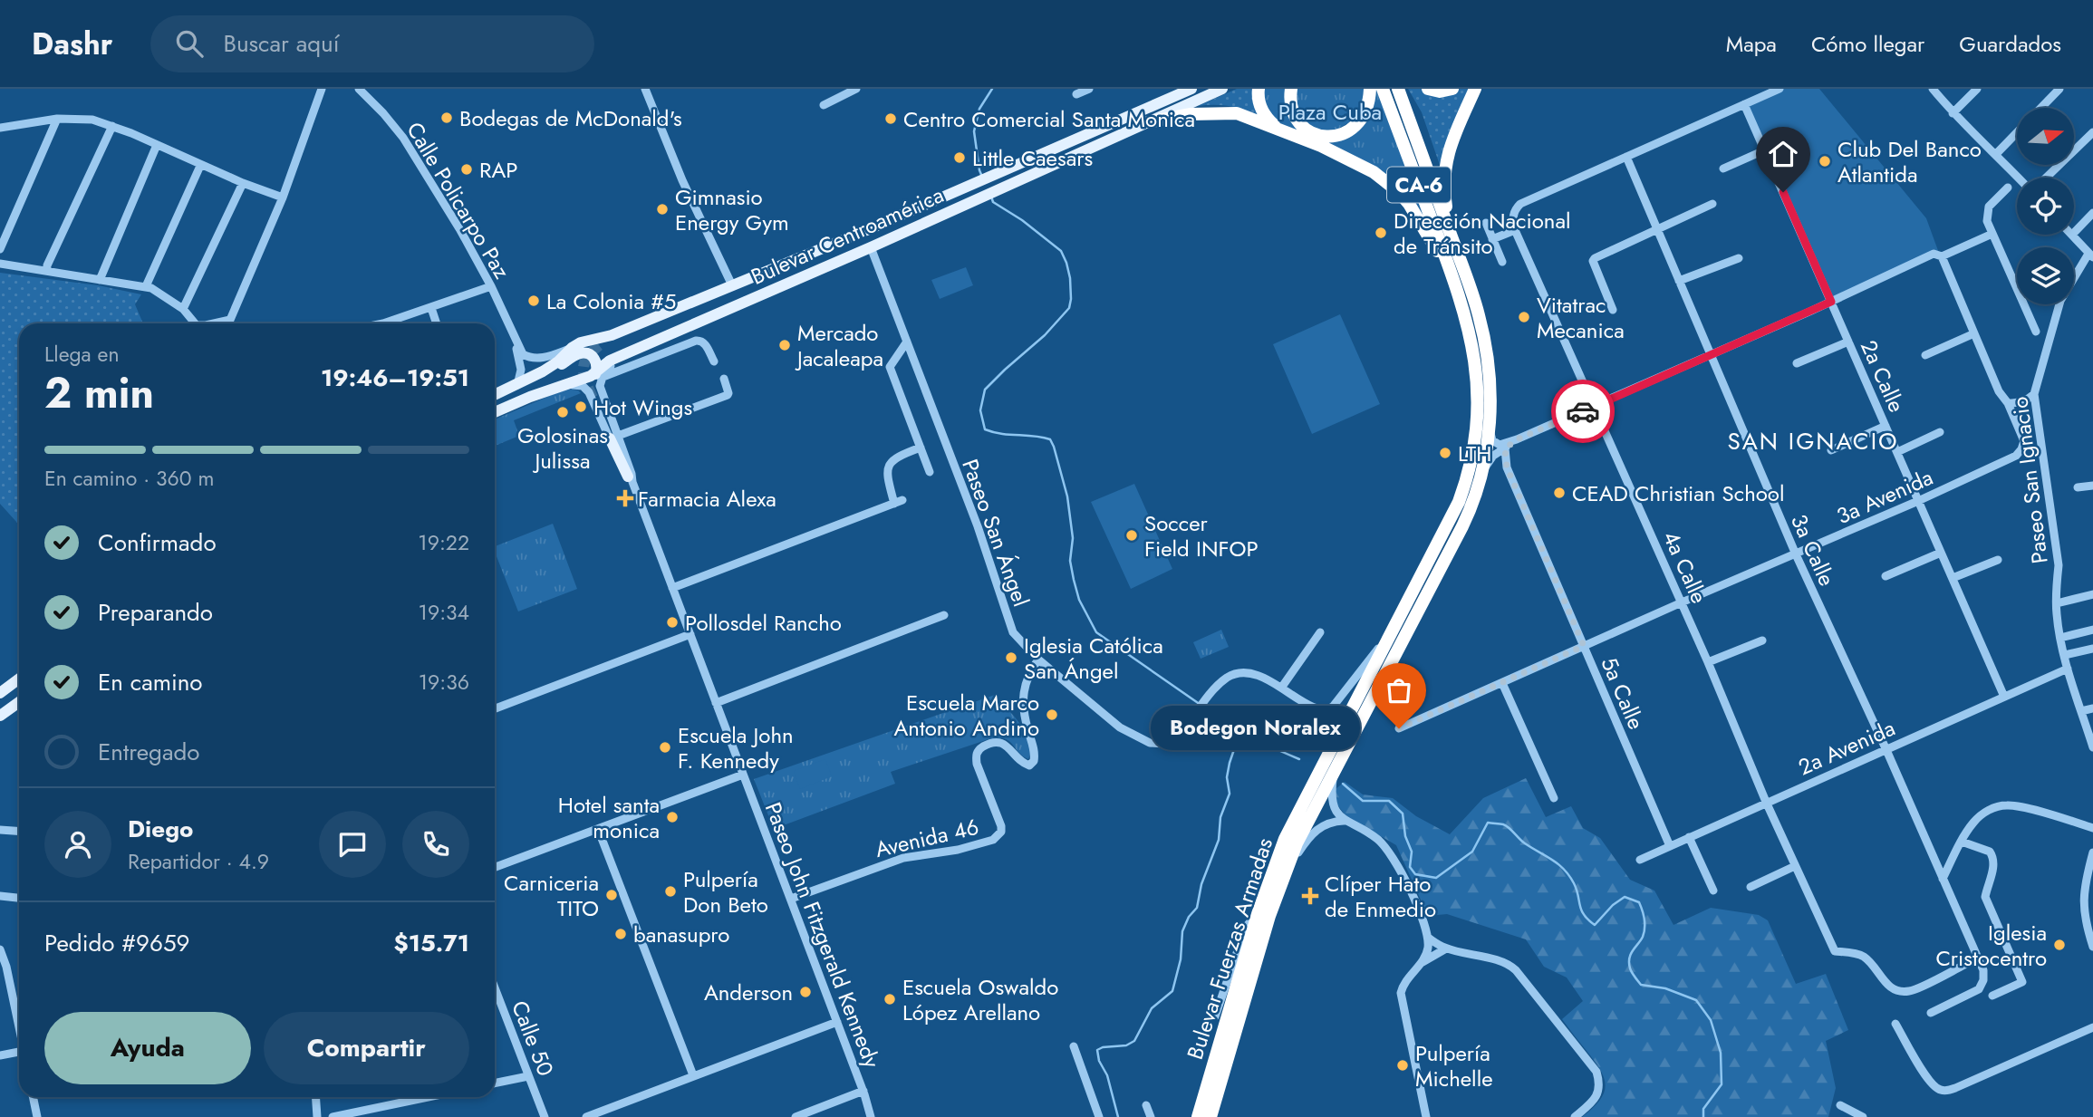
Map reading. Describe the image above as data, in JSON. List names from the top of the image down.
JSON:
{
  "streets": {
    "highway": ["CA-6", "Bulevar Fuerzas Armadas"],
    "main road": ["Bulevar Centroamérica"],
    "street": [
      "Calle Policarpo Paz",
      "2a Calle",
      "Paseo San Ignacio",
      "3a Avenida",
      "Paseo San Ángel",
      "3a Calle",
      "4a Calle",
      "5a Calle",
      "2a Avenida",
      "Avenida 46",
      "Paseo John Fitzgerald Kennedy",
      "Calle 50"
    ]
  },
  "crossings": [
    ["Calle Policarpo Paz", "Bulevar Centroamérica"],
    ["Bulevar Centroamérica", "Paseo San Ángel"],
    ["Bulevar Centroamérica", "Paseo John Fitzgerald Kennedy"],
    ["2a Calle", "3a Avenida"],
    ["2a Calle", "2a Avenida"],
    ["Paseo San Ignacio", "2a Avenida"],
    ["3a Avenida", "3a Calle"],
    ["3a Avenida", "4a Calle"],
    ["3a Avenida", "5a Calle"],
    ["Paseo San Ángel", "Avenida 46"],
    ["Paseo San Ángel", "Bulevar Fuerzas Armadas"],
    ["3a Calle", "4a Calle"],
    ["3a Calle", "2a Avenida"],
    ["4a Calle", "2a Avenida"],
    ["5a Calle", "2a Avenida"],
    ["Avenida 46", "Paseo John Fitzgerald Kennedy"]
  ],
  "districts": ["SAN IGNACIO"],
  "parks": ["Plaza Cuba"],
  "places": {
    "other": [
      "Bodegas de McDonald's",
      "Centro Comercial Santa Monica",
      "Little Caesars",
      "Club Del Banco Atlantida",
      "RAP",
      "Gimnasio Energy Gym",
      "Dirección Nacional de Tránsito",
      "La Colonia #5",
      "Vitatrac Mecanica",
      "Mercado Jacaleapa",
      "Hot Wings",
      "Golosinas Julissa",
      "LTH",
      "CEAD Christian School",
      "Soccer Field INFOP",
      "Pollosdel Rancho",
      "Iglesia Católica San Ángel",
      "Escuela Marco Antonio Andino",
      "Bodegon Noralex",
      "Escuela John F. Kennedy",
      "Hotel santa monica",
      "Pulpería Don Beto",
      "Carniceria TITO",
      "banasupro",
      "Iglesia Cristocentro",
      "Anderson",
      "Escuela Oswaldo López Arellano",
      "Pulpería Michelle"
    ],
    "health": ["Farmacia Alexa", "Clíper Hato de Enmedio"]
  },
  "north": "right",
  "page": {
    "header": "Dashr",
    "search": "Buscar aquí",
    "nav": ["Mapa", "Cómo llegar", "Guardados"],
    "heading": ["2 min", "Llega en", "19:46–19:51"],
    "panel": [
      "Diego",
      "Repartidor · 4.9",
      "Pedido #9659",
      "$15.71"
    ],
    "bar": "En camino · 360 m",
    "list": [
      ["Confirmado", "19:22"],
      ["Preparando", "19:34"],
      ["En camino", "19:36"],
      "Entregado"
    ],
    "bubble": "Bodegon Noralex",
    "buttons": ["Ayuda", "Compartir"]
  }
}
